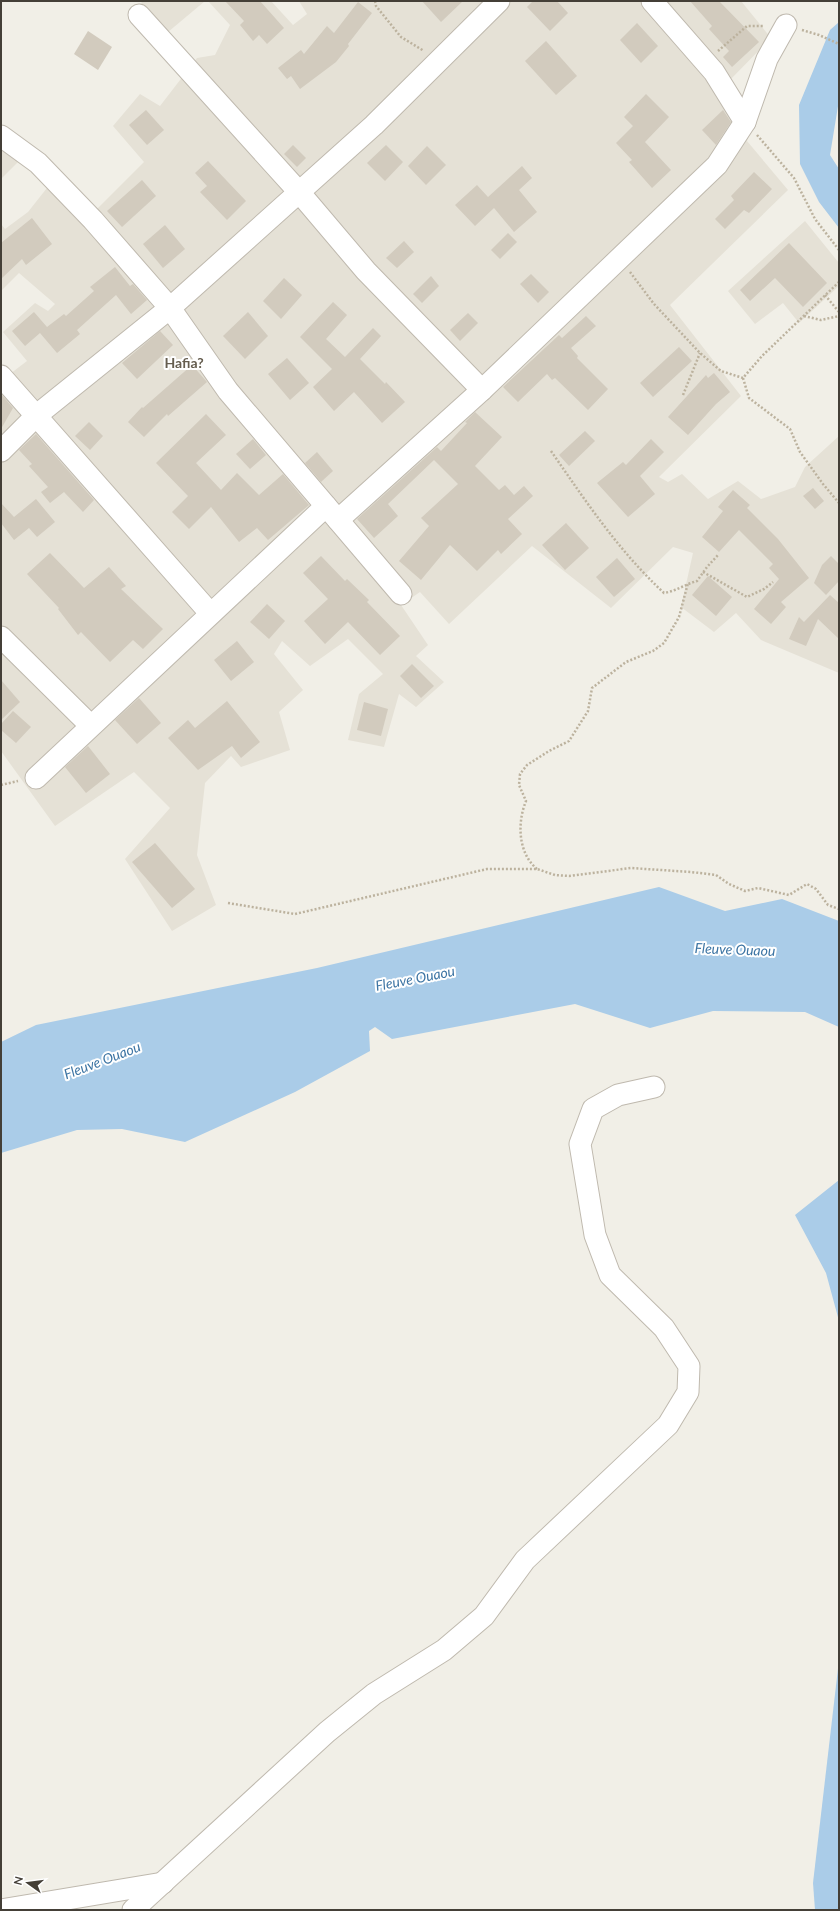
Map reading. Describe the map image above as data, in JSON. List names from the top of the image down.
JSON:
{
  "districts": ["Hafia?"],
  "water": ["Fleuve Ouaou"],
  "north": "left"
}
